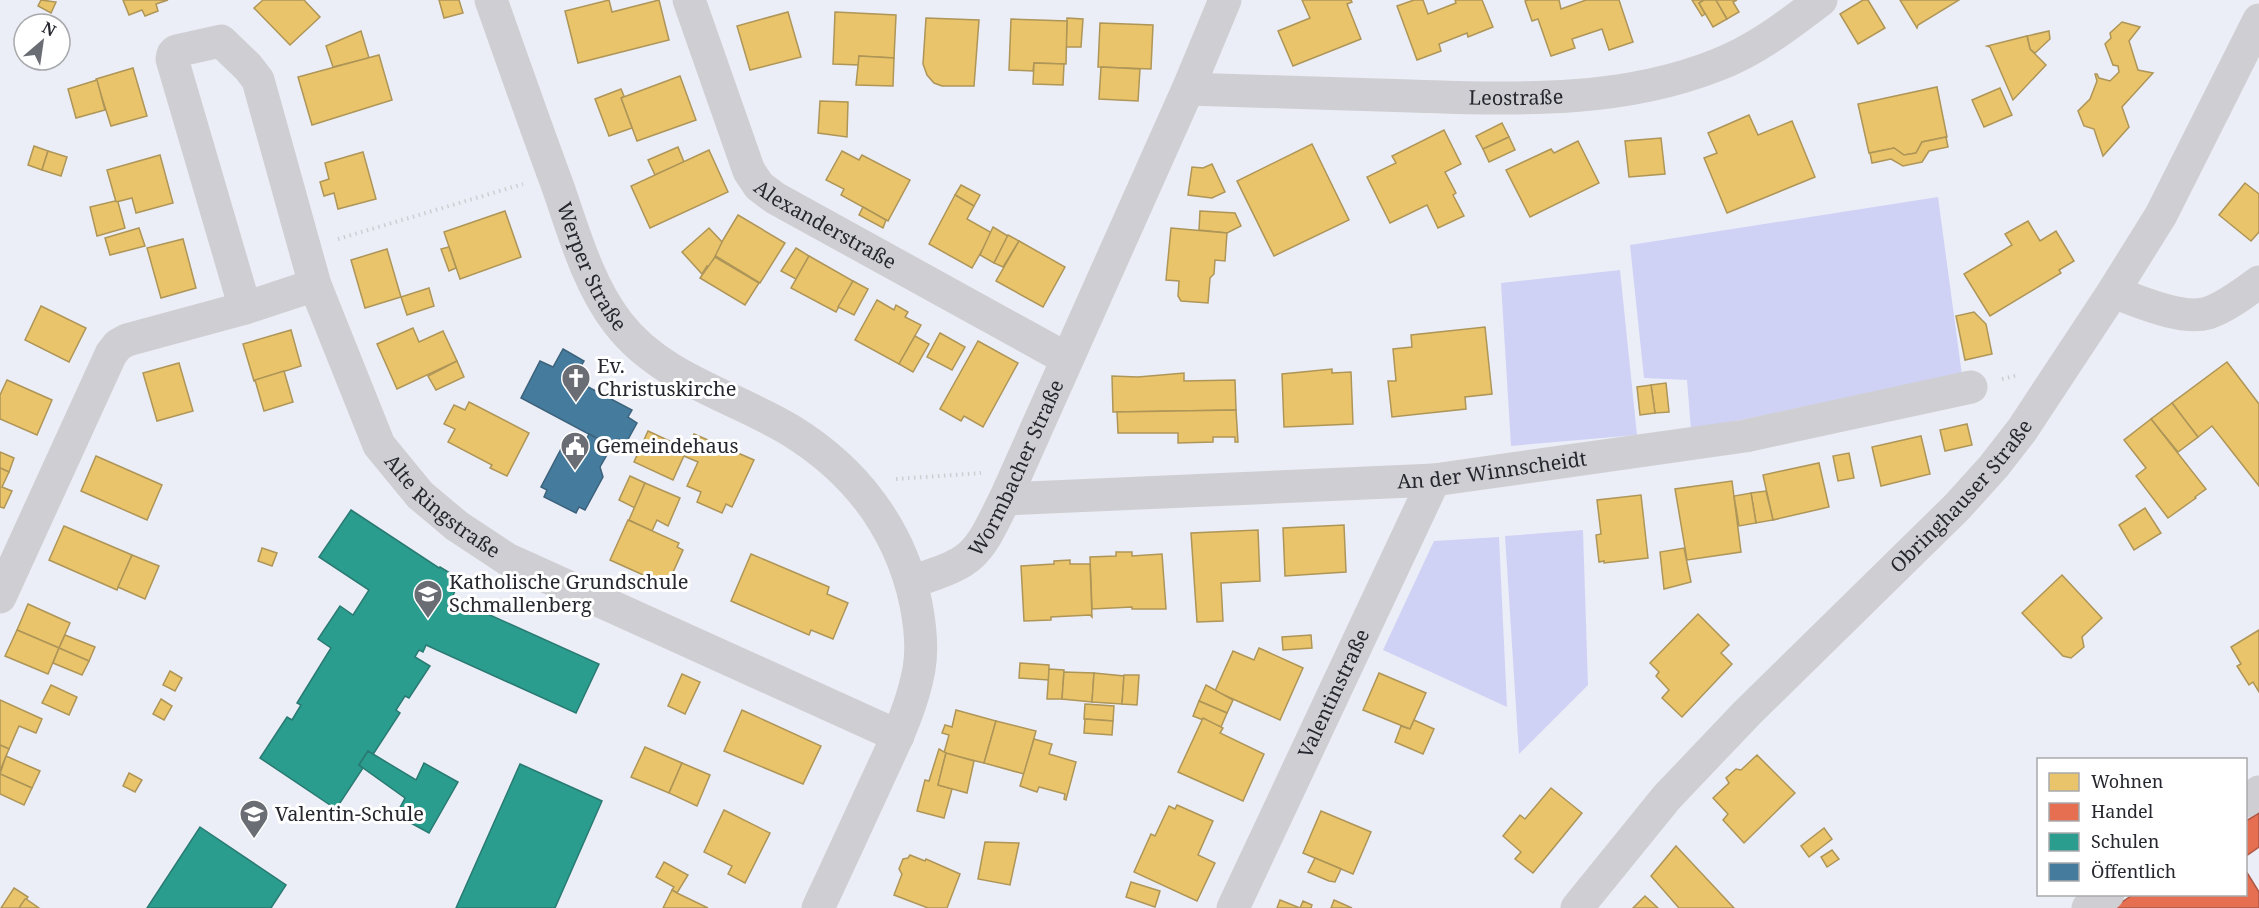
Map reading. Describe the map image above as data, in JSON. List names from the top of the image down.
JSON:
{
  "streets": {
    "street": [
      "Leostraße",
      "Alexanderstraße",
      "Werper Straße",
      "Wormbacher Straße",
      "An der Winnscheidt",
      "Obringhauser Straße",
      "Alte Ringstraße",
      "Valentinstraße"
    ]
  },
  "crossings": [
    ["Leostraße", "Wormbacher Straße"],
    ["Alexanderstraße", "Wormbacher Straße"],
    ["Werper Straße", "Wormbacher Straße"],
    ["Wormbacher Straße", "An der Winnscheidt"],
    ["An der Winnscheidt", "Valentinstraße"]
  ],
  "places": {
    "church": ["Ev. Christuskirche"],
    "public building": ["Gemeindehaus"],
    "school or university": ["Katholische Grundschule Schmallenberg", "Valentin-Schule"]
  },
  "legend": [
    "Wohnen",
    "Handel",
    "Schulen",
    "Öffentlich"
  ],
  "north": "top right"
}
